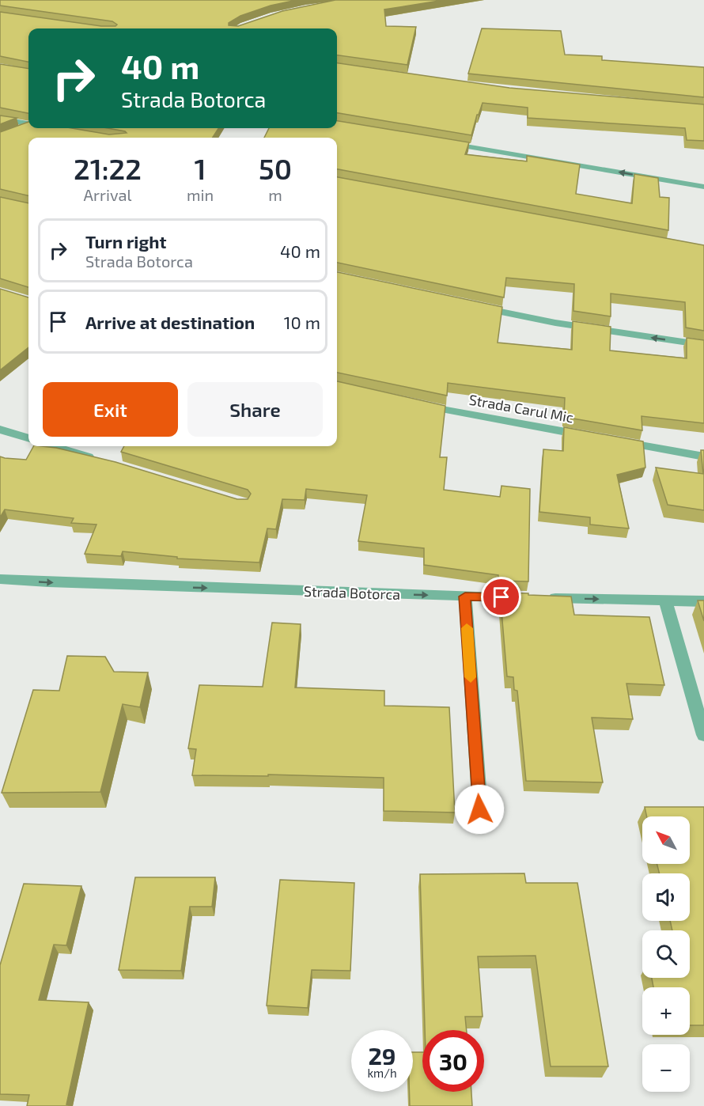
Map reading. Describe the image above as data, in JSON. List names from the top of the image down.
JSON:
{
  "streets": {
    "street": ["Strada Carul Mic", "Strada Botorca"]
  },
  "one_way": ["Strada Botorca"],
  "north": "top left",
  "page": {
    "turn": ["40 m", "Strada Botorca"],
    "eta": [
      "21:22",
      "Arrival",
      "1",
      "min",
      "50",
      "m"
    ],
    "list": [
      {
        "name": "Turn right",
        "note": "Strada Botorca",
        "value": "40 m"
      },
      {
        "name": "Arrive at destination",
        "value": "10 m"
      }
    ],
    "buttons": ["Exit", "Share"],
    "map_buttons": ["+", "−"],
    "speed": "29 km/h",
    "limit": "30"
  }
}
